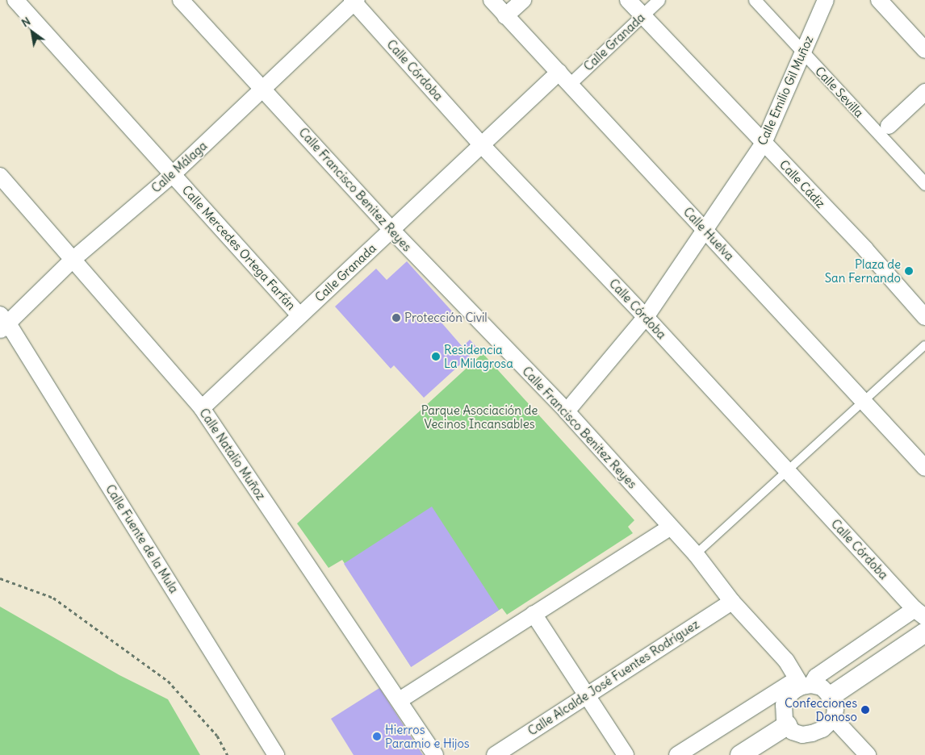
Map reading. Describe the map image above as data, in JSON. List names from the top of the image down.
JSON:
{
  "streets": {
    "street": [
      "Calle Granada",
      "Calle Córdoba",
      "Calle Emilio Gil Muñoz",
      "Calle Sevilla",
      "Calle Málaga",
      "Calle Cádiz",
      "Calle Francisco Benitez Reyes",
      "Calle Huelva",
      "Calle Mercedes Ortega Farfán",
      "Calle Natalio Muñoz",
      "Calle Fuente de la Mula",
      "Calle Alcalde José Fuentes Rodríguez"
    ]
  },
  "crossings": [
    ["Calle Granada", "Calle Córdoba"],
    ["Calle Granada", "Calle Cádiz"],
    ["Calle Granada", "Calle Francisco Benitez Reyes"],
    ["Calle Granada", "Calle Huelva"],
    ["Calle Granada", "Calle Mercedes Ortega Farfán"],
    ["Calle Granada", "Calle Natalio Muñoz"],
    ["Calle Córdoba", "Calle Emilio Gil Muñoz"],
    ["Calle Córdoba", "Calle Málaga"],
    ["Calle Emilio Gil Muñoz", "Calle Sevilla"],
    ["Calle Emilio Gil Muñoz", "Calle Cádiz"],
    ["Calle Emilio Gil Muñoz", "Calle Francisco Benitez Reyes"],
    ["Calle Emilio Gil Muñoz", "Calle Huelva"],
    ["Calle Málaga", "Calle Francisco Benitez Reyes"],
    ["Calle Málaga", "Calle Mercedes Ortega Farfán"],
    ["Calle Málaga", "Calle Natalio Muñoz"],
    ["Calle Málaga", "Calle Fuente de la Mula"],
    ["Calle Francisco Benitez Reyes", "Calle Alcalde José Fuentes Rodríguez"]
  ],
  "parks": ["Parque Asociación de Vecinos Incansables"],
  "places": [
    "Plaza de San Fernando",
    "Protección Civil",
    "Residencia La Milagrosa",
    "Confecciones Donoso",
    "Hierros Paramio e Hijos"
  ],
  "north": "top left"
}
